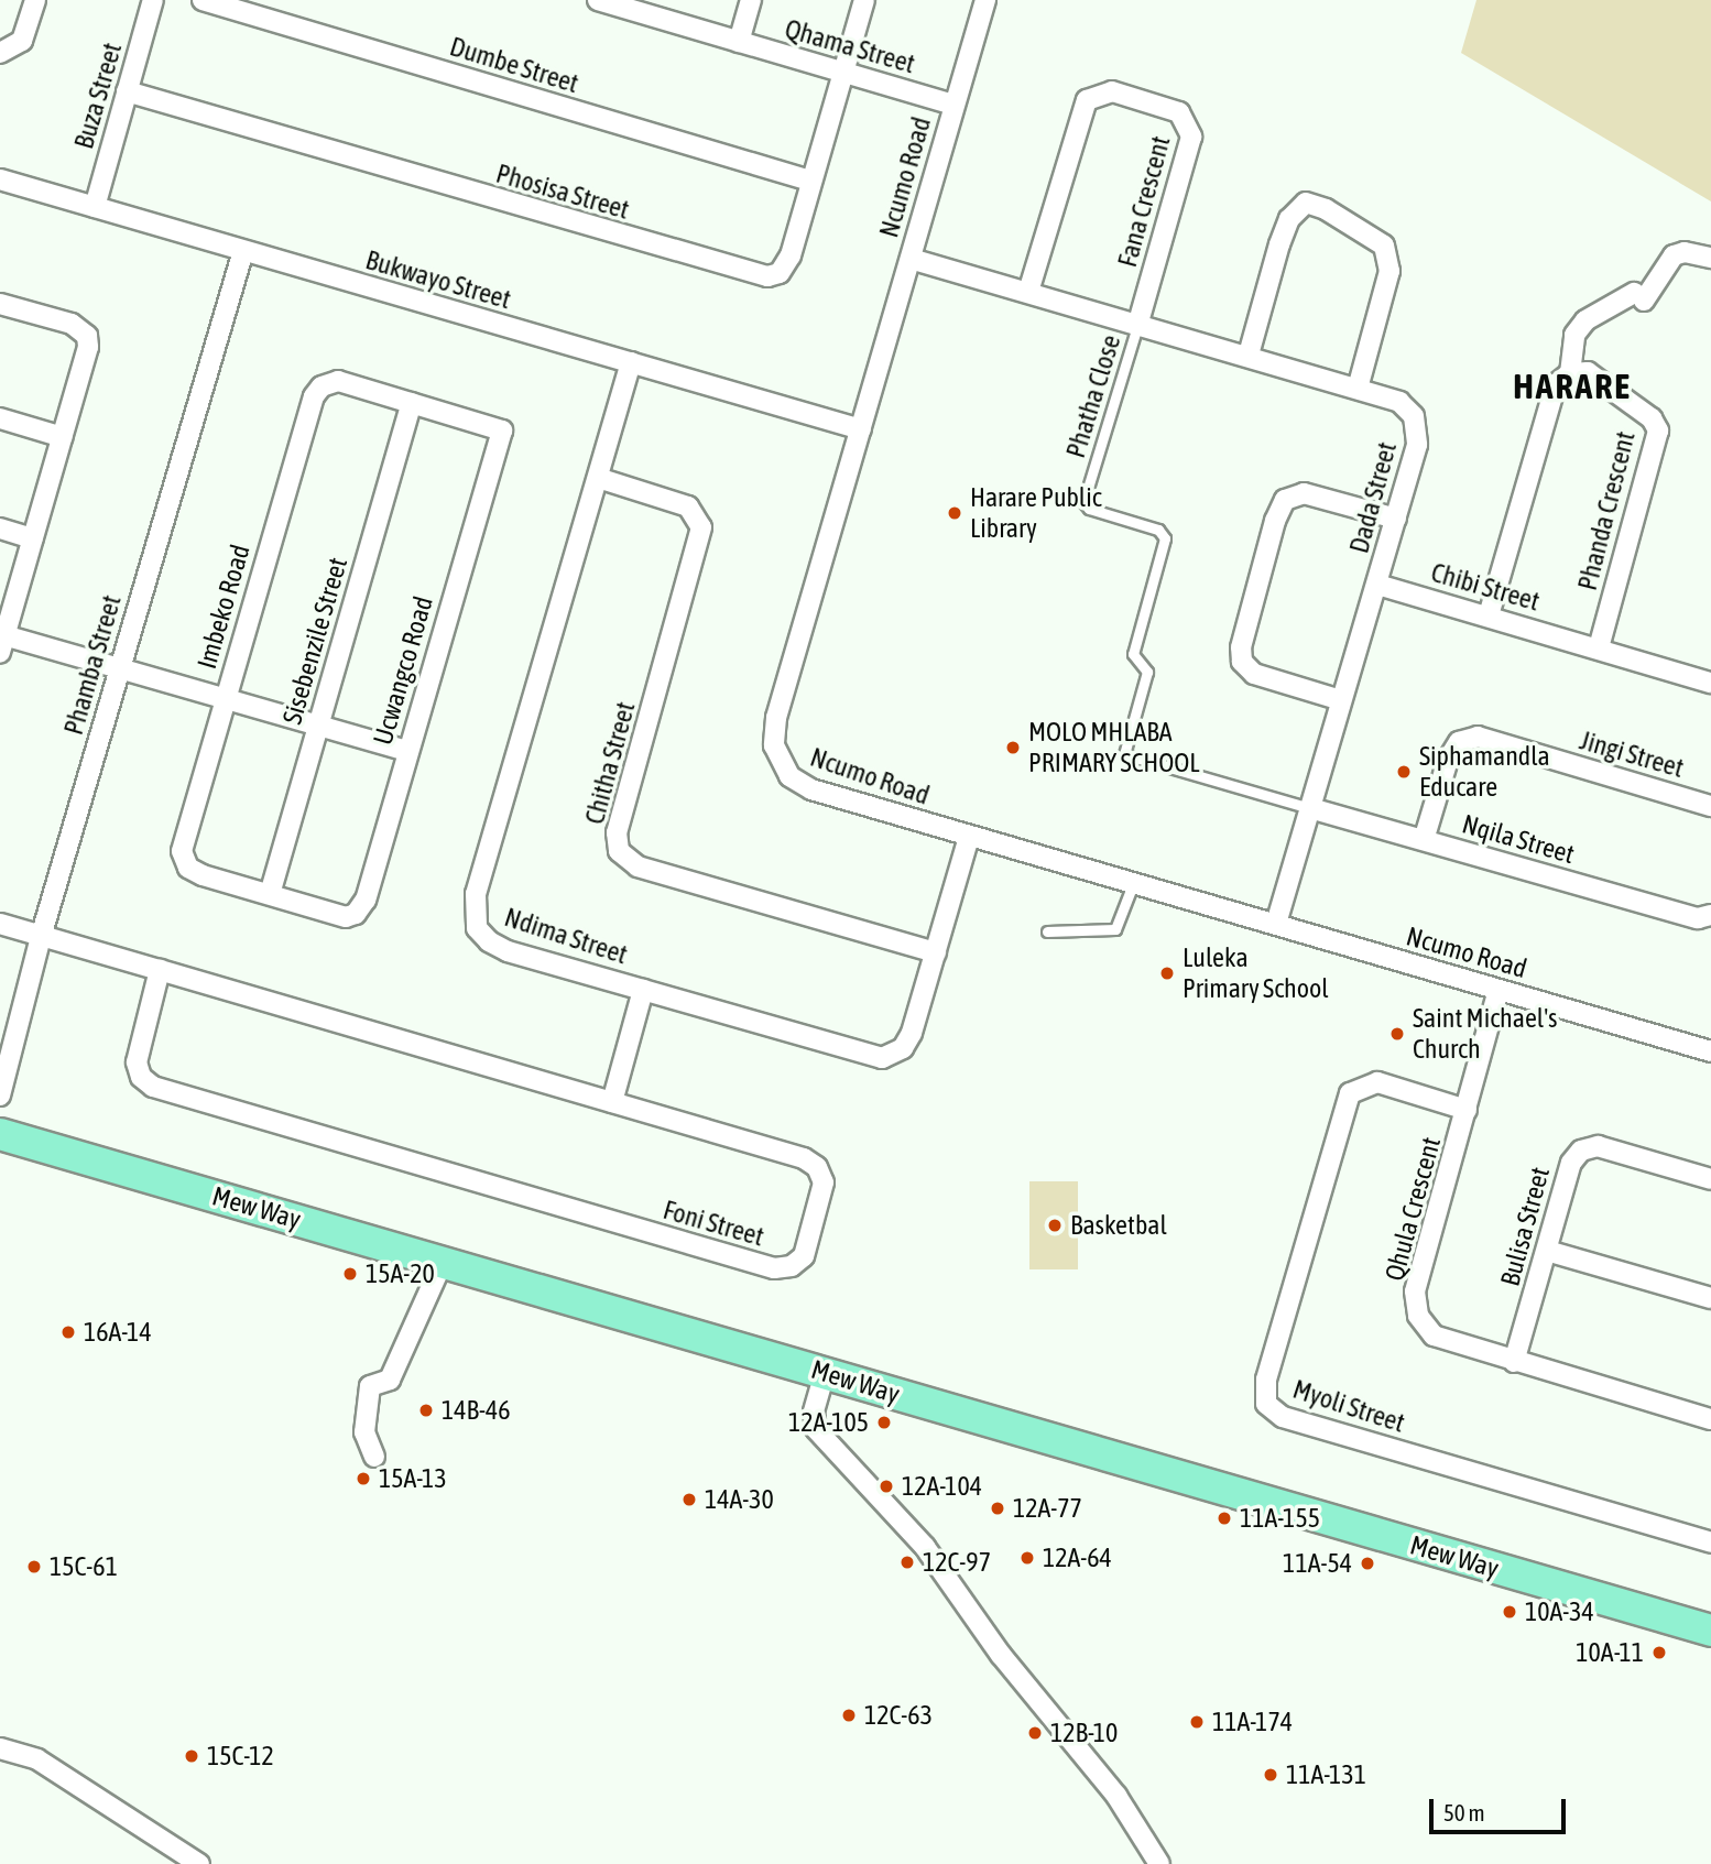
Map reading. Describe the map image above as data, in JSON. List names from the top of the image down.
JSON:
{
  "streets": {
    "main road": ["Mew Way"],
    "street": [
      "Qhama Street",
      "Dumbe Street",
      "Buza Street",
      "Ncumo Road",
      "Phosisa Street",
      "Fana Crescent",
      "Bukwayo Street",
      "Dada Street",
      "Phanda Crescent",
      "Chibi Street",
      "Imbeko Road",
      "Sisebenzile Street",
      "Phamba Street",
      "Ucwangco Road",
      "Jingi Street",
      "Chitha Street",
      "Nqila Street",
      "Ndima Street",
      "Qhula Crescent",
      "Foni Street",
      "Bulisa Street",
      "Myoli Street"
    ],
    "lane": ["Phatha Close"]
  },
  "crossings": [
    ["Qhama Street", "Ncumo Road"],
    ["Qhama Street", "Phosisa Street"],
    ["Dumbe Street", "Phosisa Street"],
    ["Buza Street", "Phosisa Street"],
    ["Buza Street", "Bukwayo Street"],
    ["Ncumo Road", "Bukwayo Street"],
    ["Ncumo Road", "Dada Street"],
    ["Ncumo Road", "Ndima Street"],
    ["Ncumo Road", "Qhula Crescent"],
    ["Fana Crescent", "Phatha Close"],
    ["Fana Crescent", "Dada Street"],
    ["Bukwayo Street", "Phamba Street"],
    ["Bukwayo Street", "Ndima Street"],
    ["Phatha Close", "Dada Street"],
    ["Phatha Close", "Nqila Street"],
    ["Dada Street", "Chibi Street"],
    ["Dada Street", "Nqila Street"],
    ["Phanda Crescent", "Chibi Street"],
    ["Imbeko Road", "Sisebenzile Street"],
    ["Imbeko Road", "Ucwangco Road"],
    ["Phamba Street", "Foni Street"],
    ["Jingi Street", "Nqila Street"],
    ["Chitha Street", "Ndima Street"],
    ["Qhula Crescent", "Bulisa Street"],
    ["Qhula Crescent", "Myoli Street"]
  ],
  "districts": ["HARARE"],
  "places": [
    "Harare Public Library",
    "MOLO MHLABA PRIMARY SCHOOL",
    "Siphamandla Educare",
    "Luleka Primary School",
    "Saint Michael's Church",
    "Basketbal",
    "15A-20",
    "16A-14",
    "14B-46",
    "12A-105",
    "15A-13",
    "12A-104",
    "14A-30",
    "12A-77",
    "11A-155",
    "12A-64",
    "12C-97",
    "11A-54",
    "15C-61",
    "10A-34",
    "10A-11",
    "12C-63",
    "11A-174",
    "12B-10",
    "15C-12",
    "11A-131"
  ],
  "scale_bar": "50 m"
}
